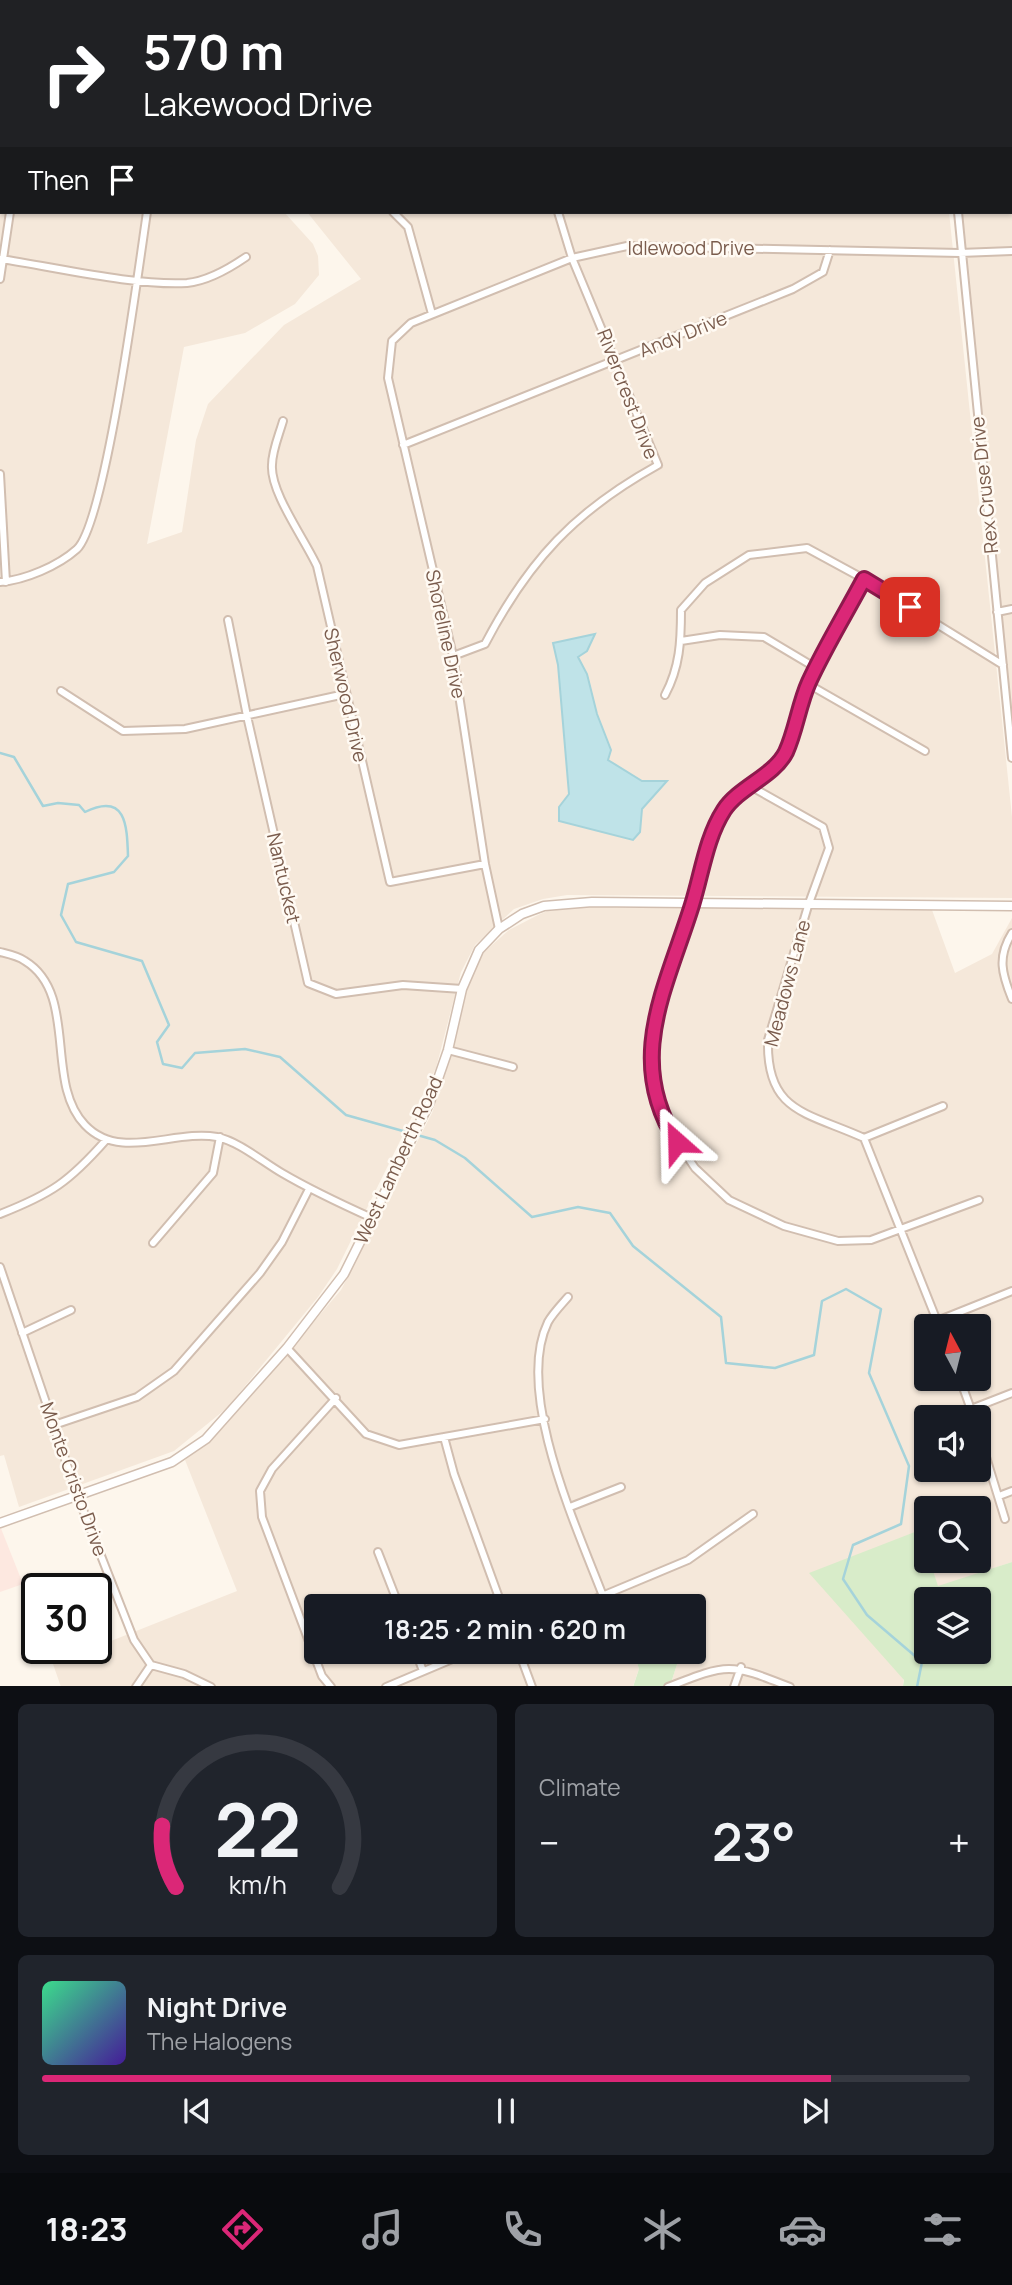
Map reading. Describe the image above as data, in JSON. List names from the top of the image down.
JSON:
{
  "streets": {
    "street": [
      "Idlewood Drive",
      "Andy Drive",
      "Rivercrest Drive",
      "Rex Cruse Drive",
      "Shoreline Drive",
      "Sherwood Drive",
      "Nantucket",
      "Meadows Lane",
      "West Lamberth Road",
      "Monte Cristo Drive"
    ]
  },
  "crossings": [
    ["Idlewood Drive", "Andy Drive"],
    ["Idlewood Drive", "Rivercrest Drive"],
    ["Idlewood Drive", "Rex Cruse Drive"],
    ["Idlewood Drive", "Shoreline Drive"],
    ["Andy Drive", "Rivercrest Drive"],
    ["Andy Drive", "Shoreline Drive"],
    ["Rivercrest Drive", "Shoreline Drive"],
    ["Shoreline Drive", "Sherwood Drive"],
    ["Shoreline Drive", "West Lamberth Road"],
    ["Nantucket", "West Lamberth Road"],
    ["Meadows Lane", "West Lamberth Road"],
    ["West Lamberth Road", "Monte Cristo Drive"]
  ],
  "north": "top",
  "page": {
    "turn": ["570 m", "Lakewood Drive"],
    "then": "Then",
    "limit": "30",
    "trip": "18:25 · 2 min · 620 m",
    "tile": "Climate",
    "heat": ["−", "23°", "+"],
    "song": ["Night Drive", "The Halogens"],
    "tabs": "18:23",
    "gauge": ["22", "km/h"]
  }
}
